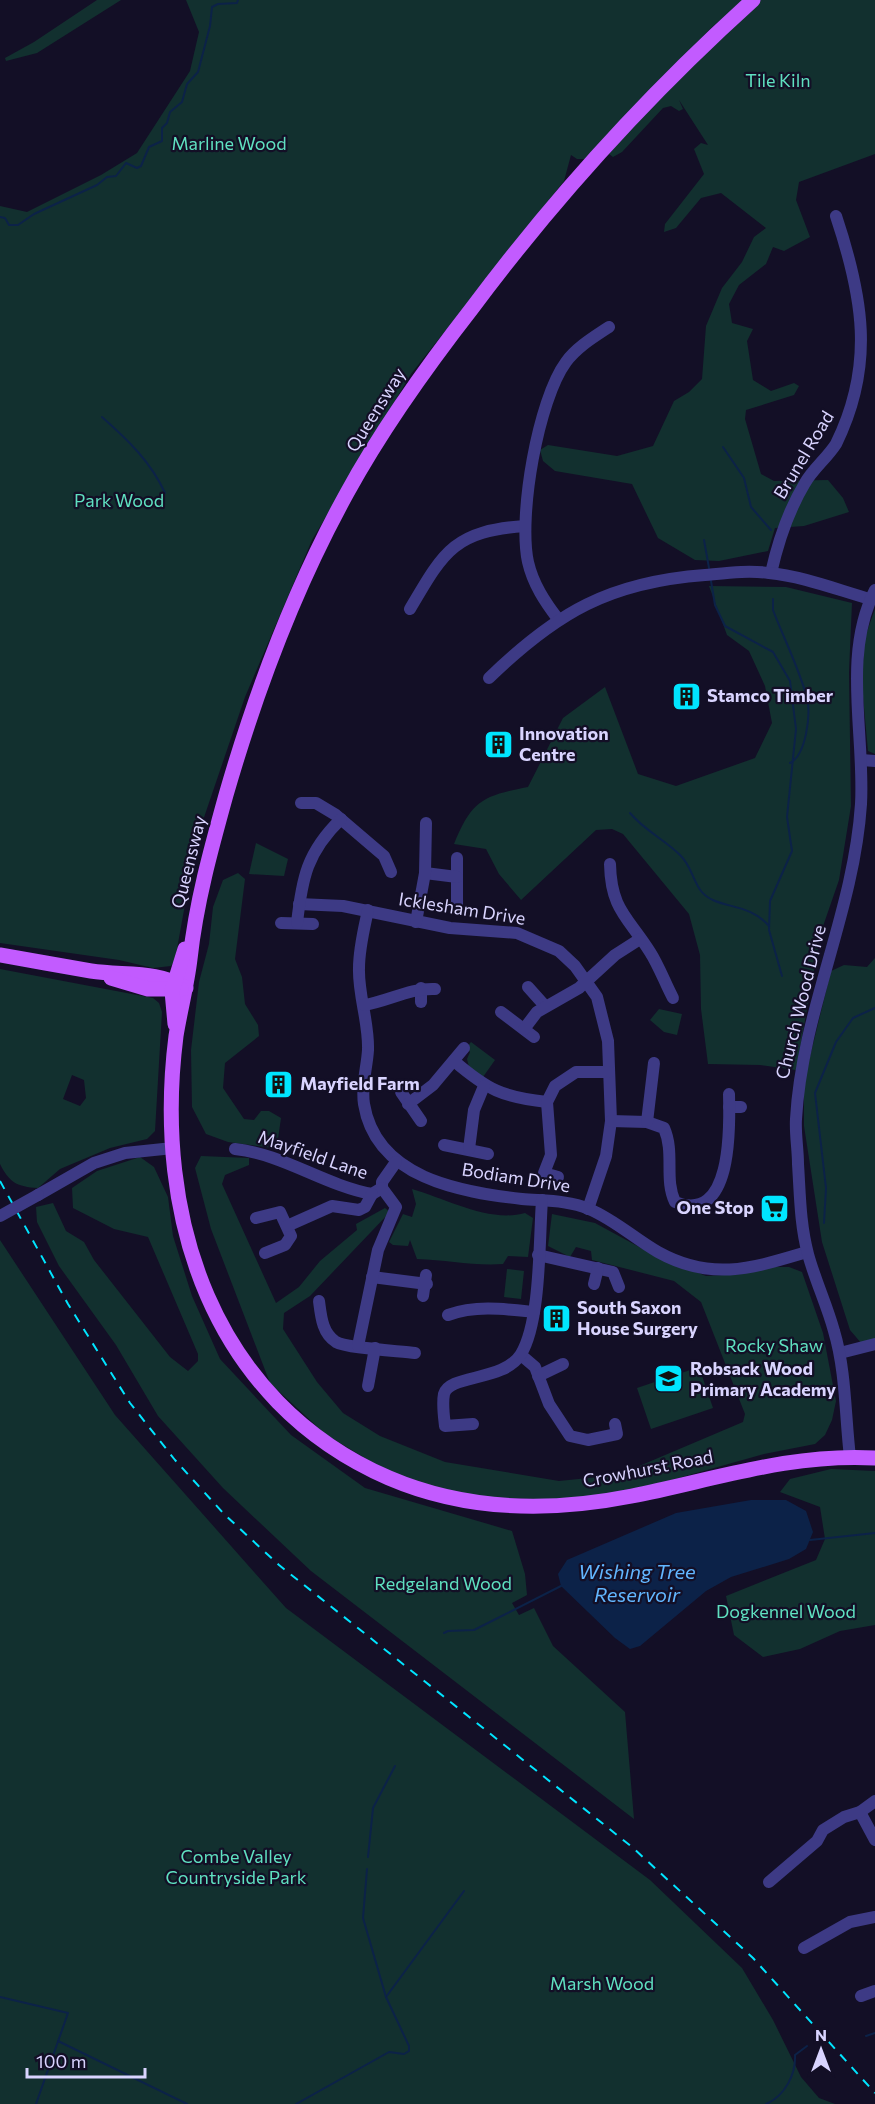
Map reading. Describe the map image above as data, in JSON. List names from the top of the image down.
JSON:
{
  "streets": {
    "main road": ["Queensway", "Crowhurst Road"],
    "street": [
      "Brunel Road",
      "Icklesham Drive",
      "Church Wood Drive",
      "Mayfield Lane",
      "Bodiam Drive"
    ]
  },
  "crossings": [
    ["Queensway", "Crowhurst Road"],
    ["Icklesham Drive", "Bodiam Drive"],
    ["Church Wood Drive", "Bodiam Drive"],
    ["Church Wood Drive", "Crowhurst Road"],
    ["Mayfield Lane", "Bodiam Drive"]
  ],
  "water": ["Wishing Tree Reservoir"],
  "parks": [
    "Tile Kiln",
    "Marline Wood",
    "Park Wood",
    "Rocky Shaw",
    "Redgeland Wood",
    "Dogkennel Wood",
    "Combe Valley Countryside Park",
    "Marsh Wood"
  ],
  "places": {
    "building": [
      "Stamco Timber",
      "Innovation Centre",
      "Mayfield Farm",
      "South Saxon House Surgery"
    ],
    "supermarket": ["One Stop"],
    "school or university": ["Robsack Wood Primary Academy"]
  },
  "scale_bar": "100 m",
  "north": "top"
}
